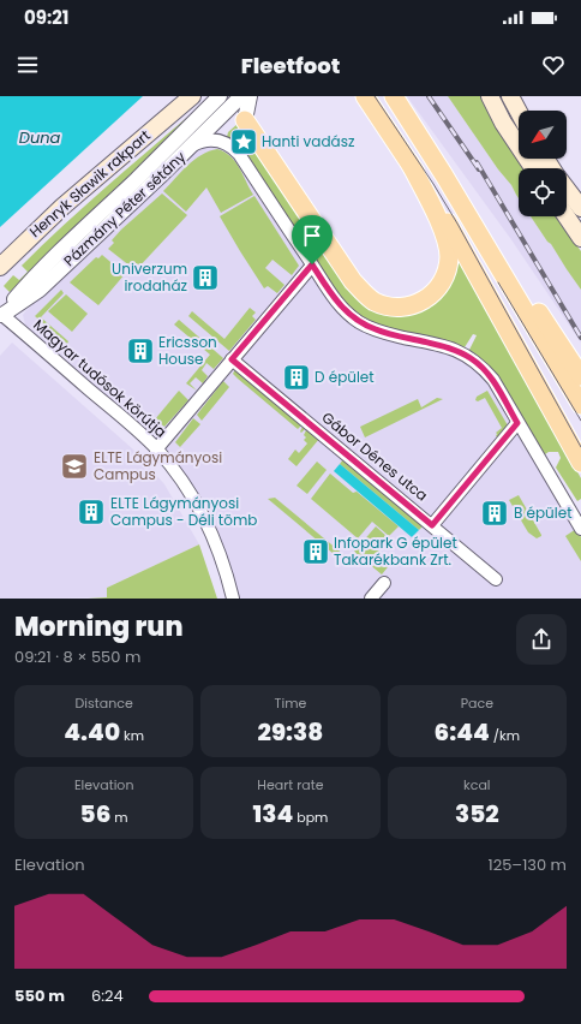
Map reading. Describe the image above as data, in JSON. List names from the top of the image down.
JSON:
{
  "streets": {
    "main road": ["Henryk Sławik rakpart"],
    "street": ["Pázmány Péter sétány", "Magyar tudósok körútja", "Gábor Dénes utca"]
  },
  "crossings": [
    ["Henryk Sławik rakpart", "Pázmány Péter sétány"],
    ["Pázmány Péter sétány", "Magyar tudósok körútja"]
  ],
  "water": ["Duna"],
  "places": {
    "place": ["Hanti vadász"],
    "building": [
      "Univerzum irodaház",
      "Ericsson House",
      "D épület",
      "ELTE Lágymányosi Campus - Déli tömb",
      "B épület",
      "Infopark G épület Takarékbank Zrt."
    ],
    "school or university": ["ELTE Lágymányosi Campus"]
  },
  "north": "bottom left",
  "page": {
    "status": "09:21",
    "header": "Fleetfoot",
    "heading": ["Morning run", "09:21 · 8 × 550 m"],
    "stats": [
      ["Distance", "4.40 km"],
      ["Time", "29:38"],
      ["Pace", "6:44 /km"],
      ["Elevation", "56 m"],
      ["Heart rate", "134 bpm"],
      ["kcal", "352"]
    ],
    "chart": ["Elevation", "125–130 m"],
    "list": [
      {
        "name": "550 m",
        "note": "6:24"
      }
    ]
  }
}
